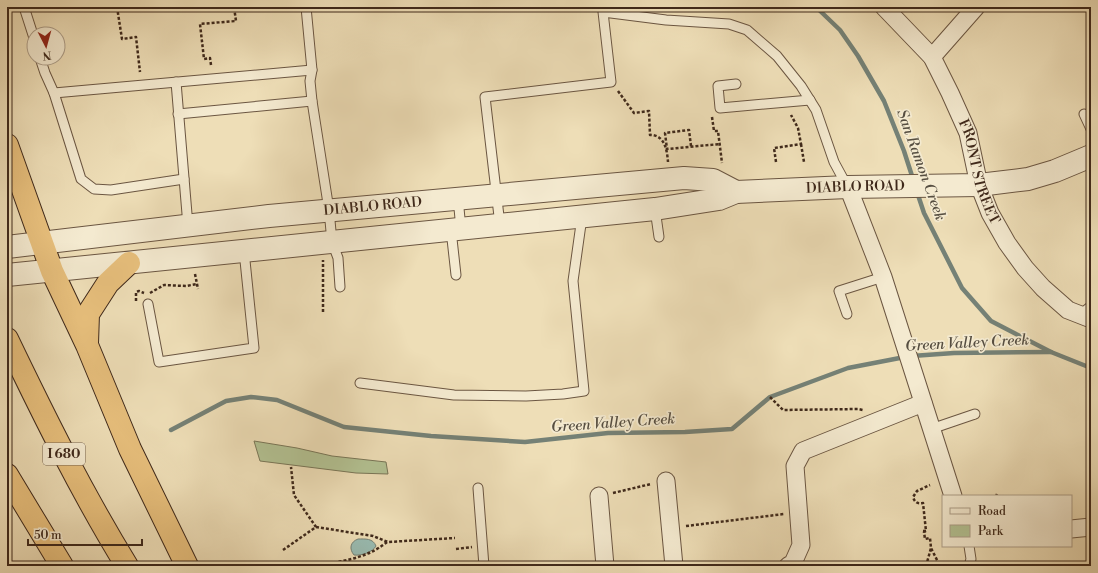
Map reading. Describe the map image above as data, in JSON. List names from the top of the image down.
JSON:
{
  "streets": {
    "highway": ["I 680"],
    "street": ["FRONT STREET", "DIABLO ROAD"]
  },
  "crossings": [
    ["FRONT STREET", "DIABLO ROAD"]
  ],
  "water": ["San Ramon Creek", "Green Valley Creek"],
  "legend": ["Road", "Park"],
  "scale_bar": "50 m",
  "north": "bottom"
}
